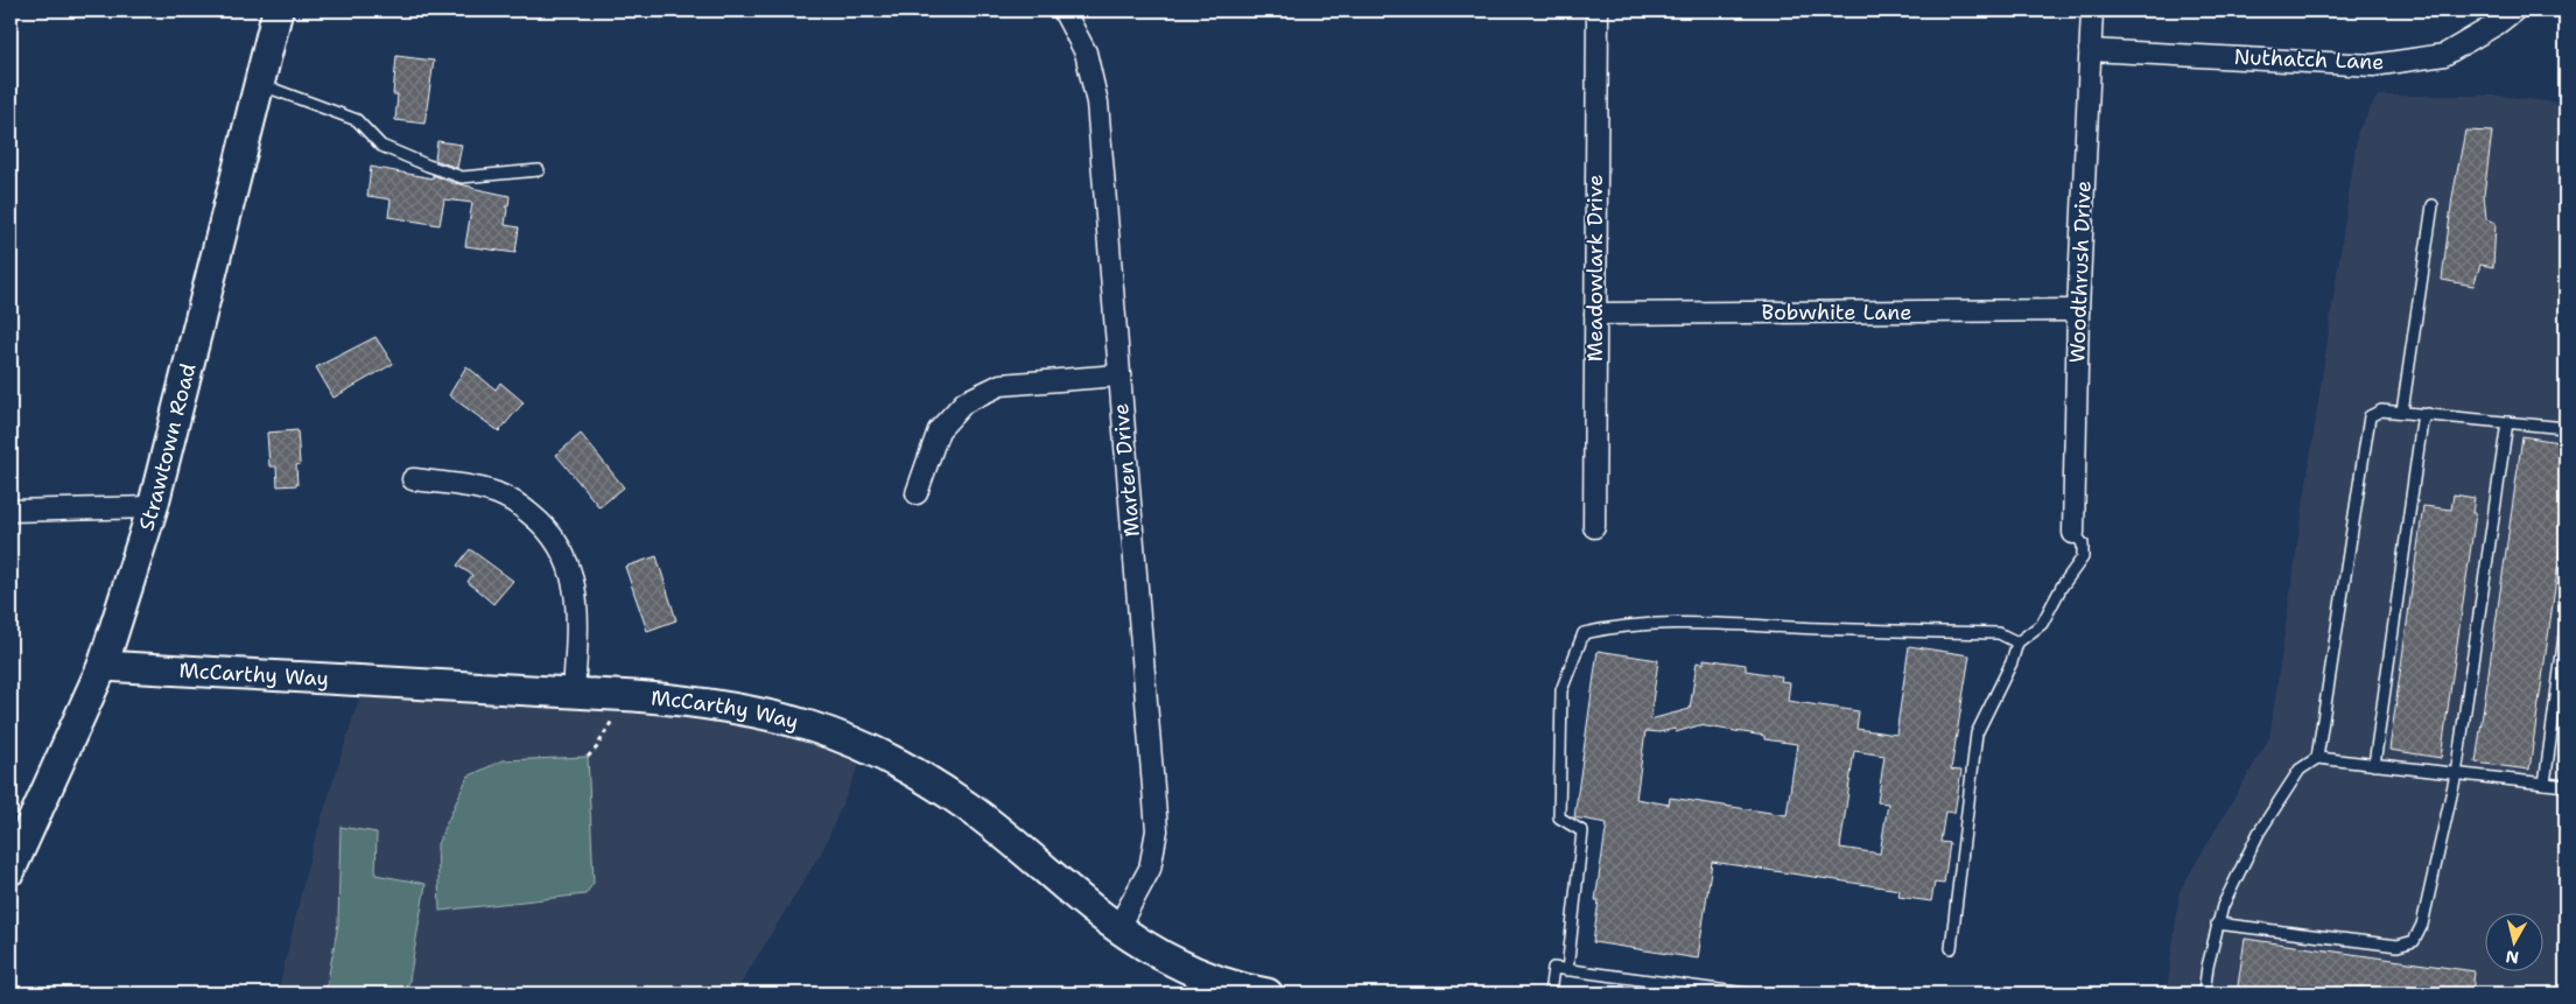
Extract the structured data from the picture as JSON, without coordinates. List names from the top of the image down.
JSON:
{
  "streets": {
    "street": [
      "Nuthatch Lane",
      "Meadowlark Drive",
      "Woodthrush Drive",
      "Bobwhite Lane",
      "Strawtown Road",
      "Marten Drive",
      "McCarthy Way"
    ]
  },
  "crossings": [
    ["Nuthatch Lane", "Woodthrush Drive"],
    ["Meadowlark Drive", "Bobwhite Lane"],
    ["Woodthrush Drive", "Bobwhite Lane"],
    ["Strawtown Road", "McCarthy Way"],
    ["Marten Drive", "McCarthy Way"]
  ],
  "north": "bottom"
}
